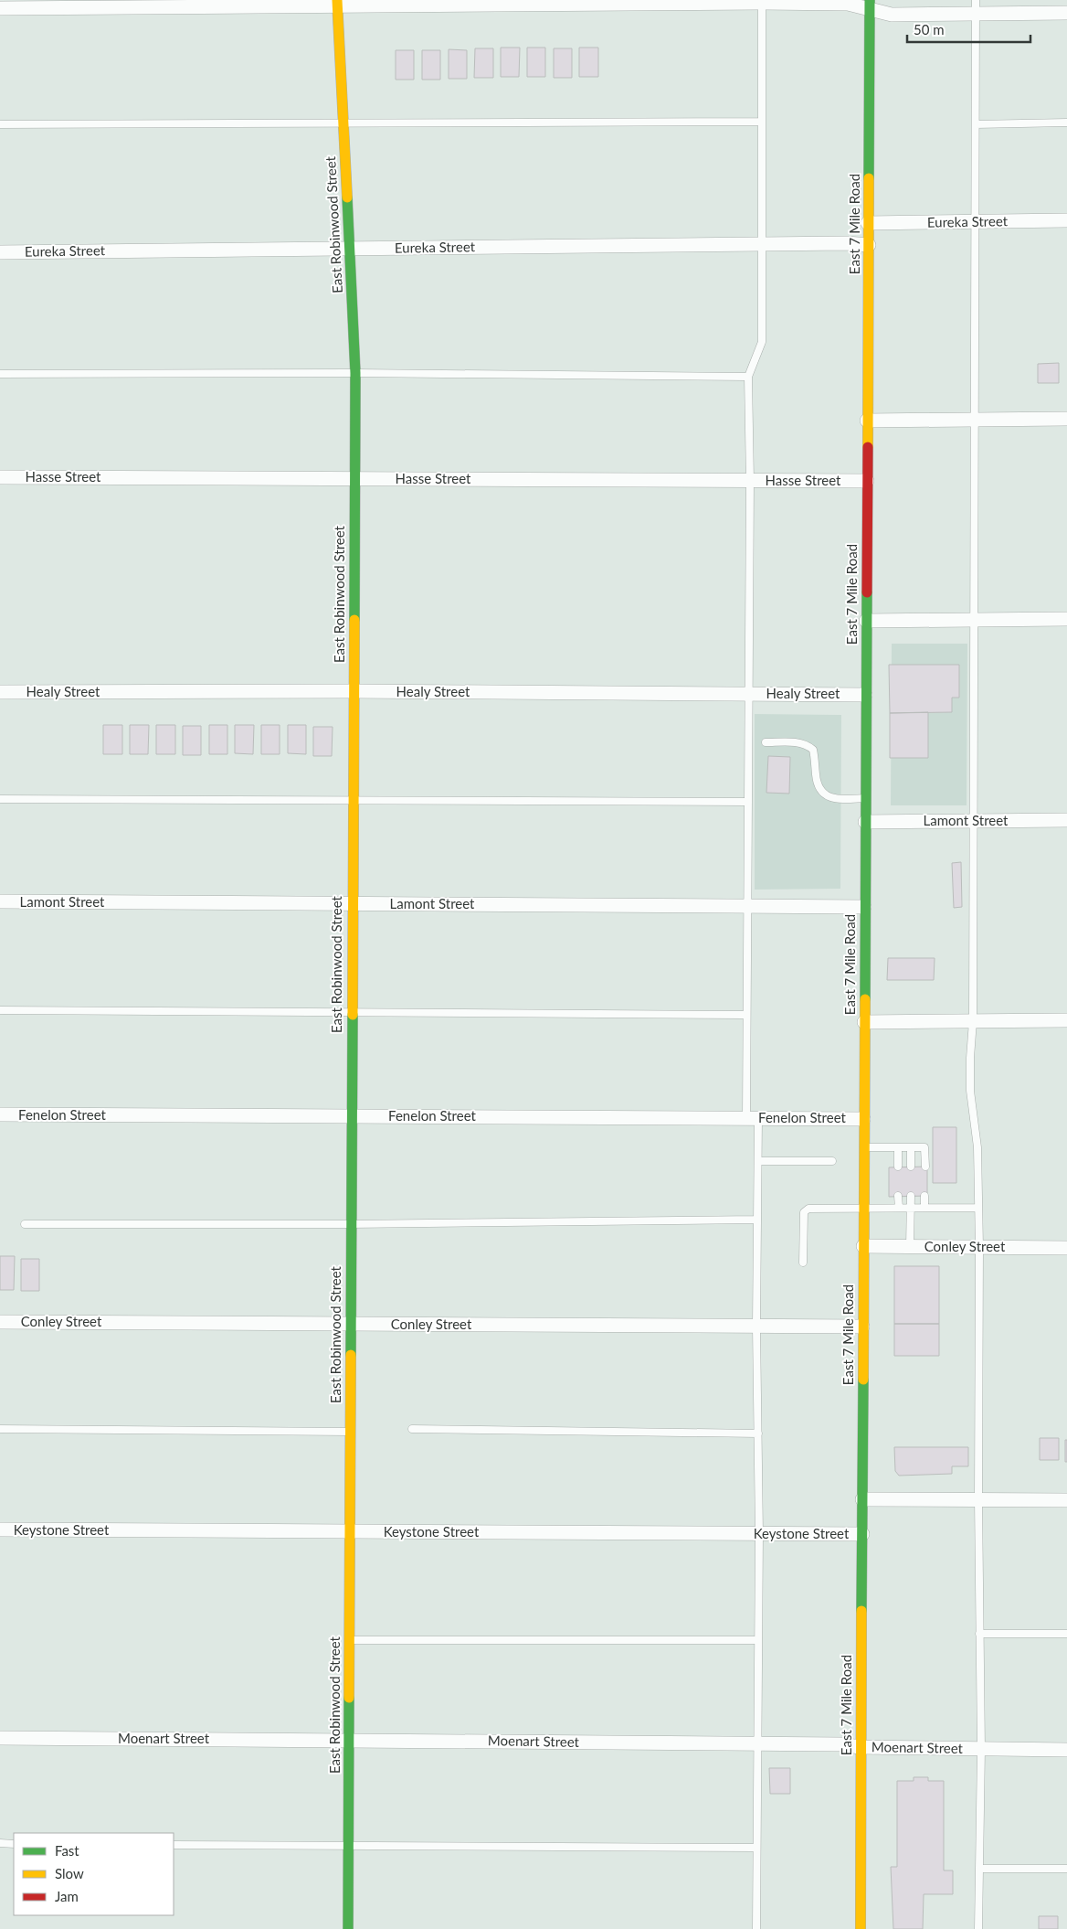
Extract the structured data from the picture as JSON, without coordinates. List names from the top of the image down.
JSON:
{
  "streets": {
    "street": [
      "Eureka Street",
      "East 7 Mile Road",
      "East Robinwood Street",
      "Hasse Street",
      "Healy Street",
      "Lamont Street",
      "Fenelon Street",
      "Conley Street",
      "Keystone Street",
      "Moenart Street"
    ]
  },
  "crossings": [
    ["Eureka Street", "East 7 Mile Road"],
    ["Eureka Street", "East Robinwood Street"],
    ["East 7 Mile Road", "Hasse Street"],
    ["East 7 Mile Road", "Healy Street"],
    ["East 7 Mile Road", "Lamont Street"],
    ["East 7 Mile Road", "Fenelon Street"],
    ["East 7 Mile Road", "Conley Street"],
    ["East 7 Mile Road", "Keystone Street"],
    ["East 7 Mile Road", "Moenart Street"],
    ["East Robinwood Street", "Hasse Street"],
    ["East Robinwood Street", "Healy Street"],
    ["East Robinwood Street", "Lamont Street"],
    ["East Robinwood Street", "Fenelon Street"],
    ["East Robinwood Street", "Conley Street"],
    ["East Robinwood Street", "Keystone Street"],
    ["East Robinwood Street", "Moenart Street"]
  ],
  "legend": ["Fast", "Slow", "Jam"],
  "scale_bar": "50 m"
}
